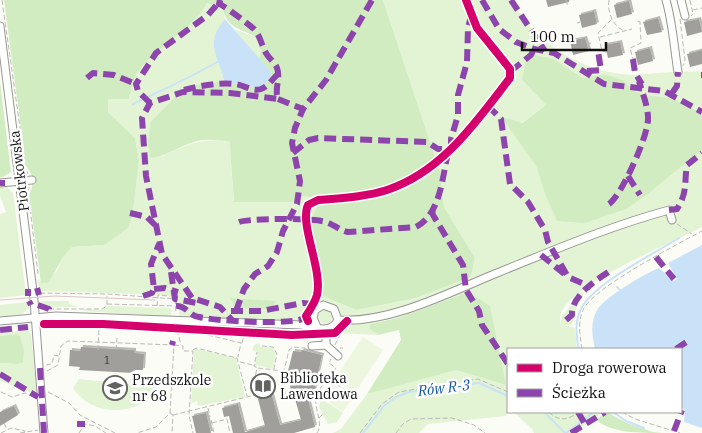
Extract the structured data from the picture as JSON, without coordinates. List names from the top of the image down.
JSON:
{
  "streets": {
    "street": ["Piotrkowska"]
  },
  "water": ["Rów R-3"],
  "places": {
    "library": ["Biblioteka Lawendowa"],
    "school or university": ["Przedszkole nr 68"]
  },
  "house_numbers": ["1"],
  "legend": ["Droga rowerowa", "Ścieżka"],
  "scale_bar": "100 m"
}
